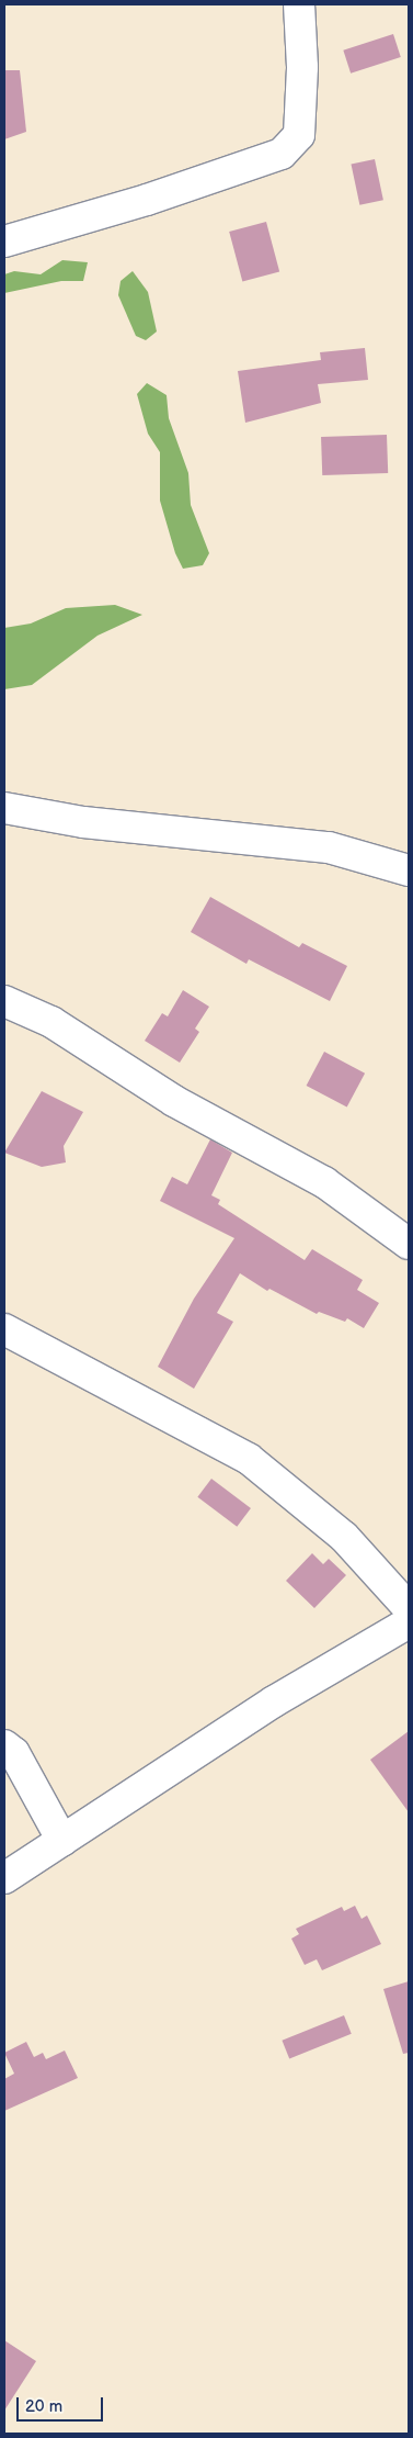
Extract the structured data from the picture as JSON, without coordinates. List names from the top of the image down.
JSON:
{
  "scale_bar": "20 m"
}
